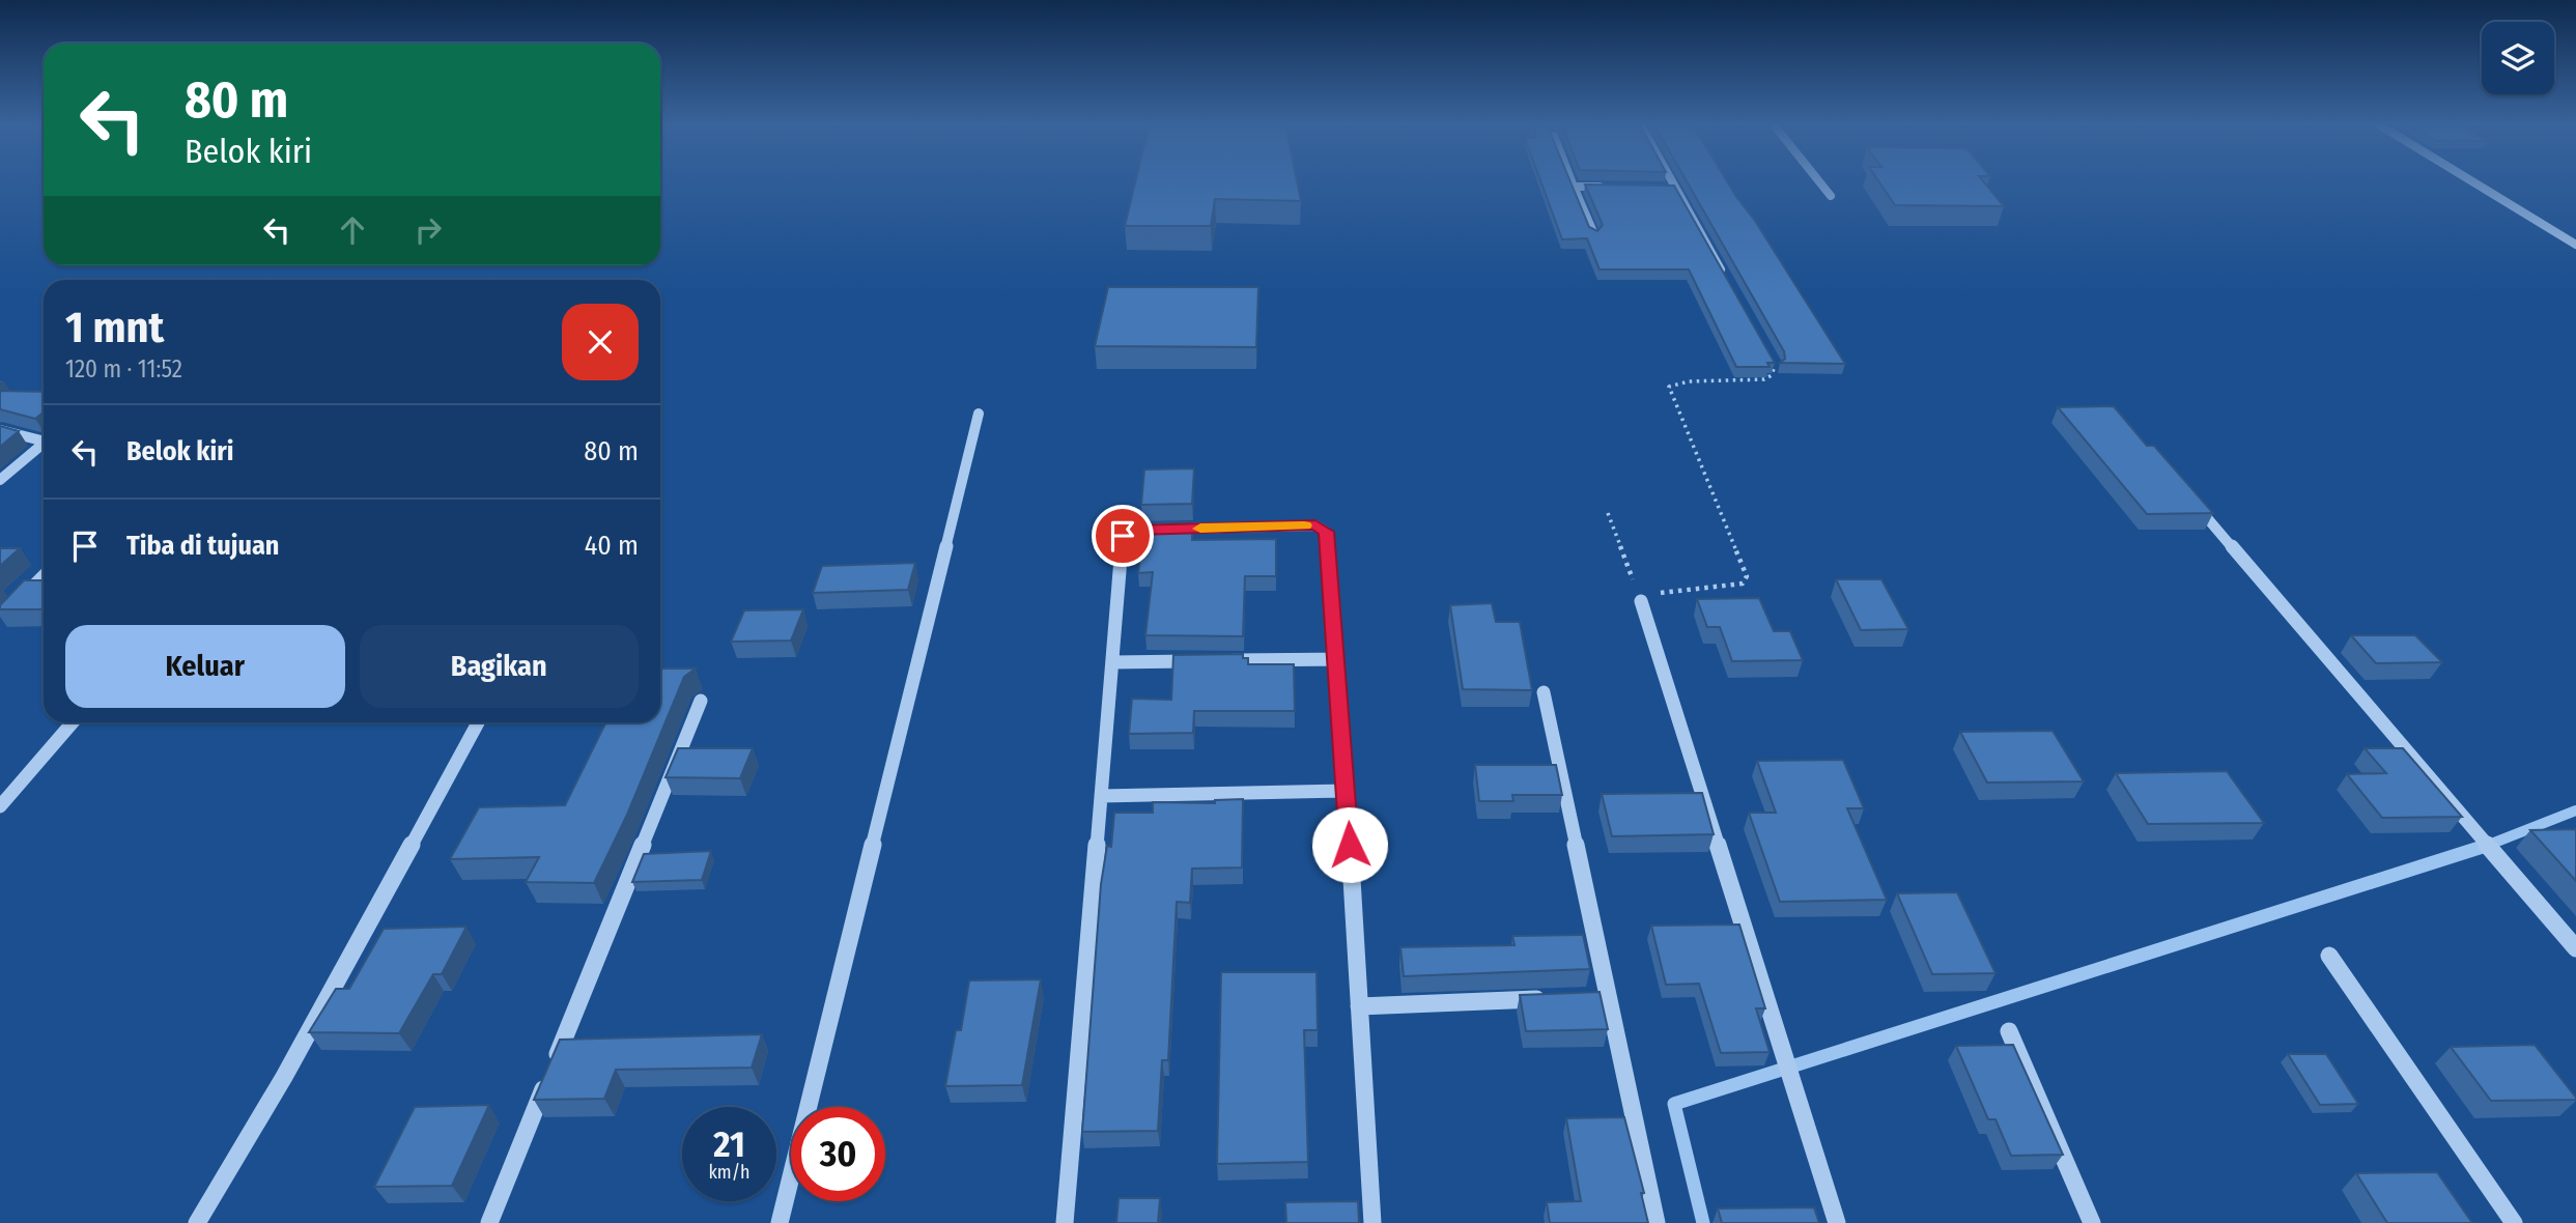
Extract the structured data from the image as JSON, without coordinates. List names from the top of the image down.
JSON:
{
  "page": {
    "turn": ["80 m", "Belok kiri"],
    "heading": ["1 mnt", "120 m · 11:52"],
    "list": [
      {
        "name": "Belok kiri",
        "value": "80 m"
      },
      {
        "name": "Tiba di tujuan",
        "value": "40 m"
      }
    ],
    "buttons": ["Keluar", "Bagikan"],
    "speed": "21 km/h",
    "limit": "30"
  }
}
